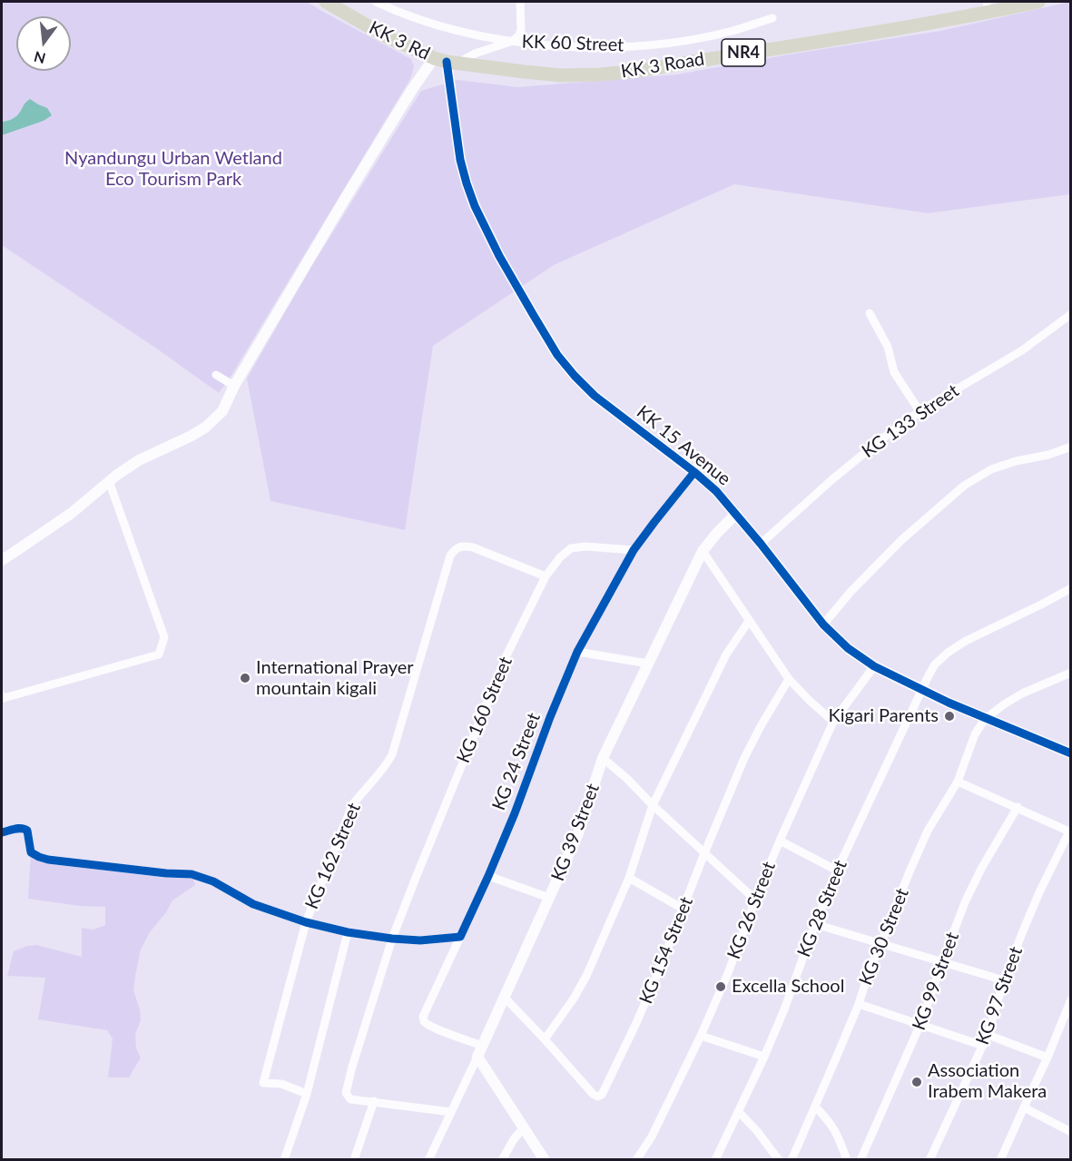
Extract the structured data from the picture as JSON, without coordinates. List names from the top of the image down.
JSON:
{
  "streets": {
    "highway": ["KK 3 Rd", "NR4", "KK 3 Road"],
    "street": [
      "KK 60 Street",
      "KG 133 Street",
      "KK 15 Avenue",
      "KG 160 Street",
      "KG 24 Street",
      "KG 39 Street",
      "KG 162 Street",
      "KG 28 Street",
      "KG 26 Street",
      "KG 30 Street",
      "KG 154 Street",
      "KG 99 Street",
      "KG 97 Street"
    ]
  },
  "crossings": [
    ["KK 3 Rd", "KK 3 Road"],
    ["KK 3 Rd", "KK 15 Avenue"],
    ["KK 3 Road", "KK 15 Avenue"],
    ["KG 133 Street", "KK 15 Avenue"],
    ["KK 15 Avenue", "KG 24 Street"],
    ["KK 15 Avenue", "KG 39 Street"],
    ["KK 15 Avenue", "KG 28 Street"],
    ["KK 15 Avenue", "KG 26 Street"],
    ["KK 15 Avenue", "KG 30 Street"],
    ["KG 160 Street", "KG 24 Street"],
    ["KG 160 Street", "KG 162 Street"],
    ["KG 24 Street", "KG 39 Street"],
    ["KG 39 Street", "KG 154 Street"]
  ],
  "parks": ["Nyandungu Urban Wetland Eco Tourism Park"],
  "places": [
    "International Prayer mountain kigali",
    "Kigari Parents",
    "Excella School",
    "Association Irabem Makera"
  ],
  "north": "bottom"
}
